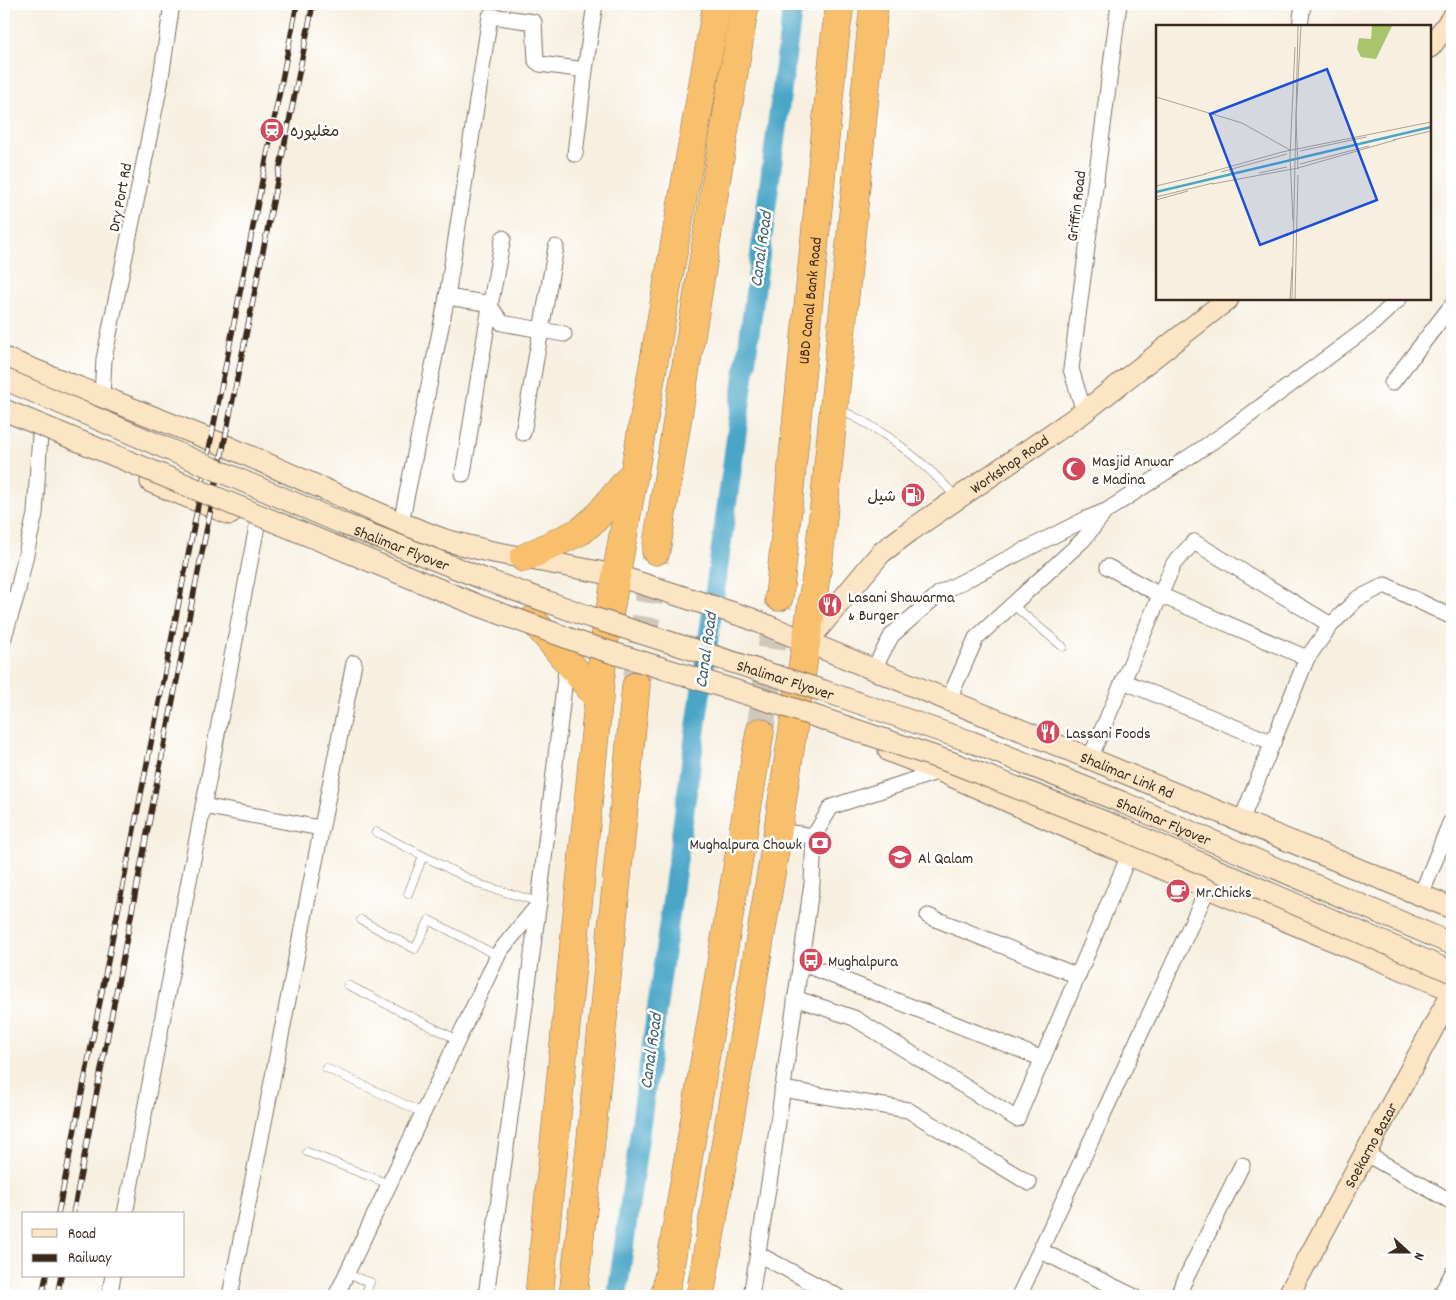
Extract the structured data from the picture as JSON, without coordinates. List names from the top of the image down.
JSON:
{
  "streets": {
    "highway": ["UBD Canal Bank Road"],
    "main road": [
      "Workshop Road",
      "Shalimar Flyover",
      "Shalimar Link Rd",
      "Soekarno Bazar"
    ],
    "street": ["Dry Port Rd", "Griffin Road"]
  },
  "crossings": [
    ["Dry Port Rd", "Shalimar Link Rd"],
    ["Griffin Road", "Workshop Road"],
    ["Workshop Road", "Shalimar Link Rd"]
  ],
  "water": ["Canal Road"],
  "places": {
    "station": ["مغلپورہ"],
    "mosque": ["Masjid Anwar e Madina"],
    "fuel station": ["شیل"],
    "restaurant": ["Lasani Shawarma & Burger", "Lassani Foods"],
    "bank": ["Mughalpura Chowk"],
    "school or university": ["Al Qalam"],
    "cafe": ["Mr.Chicks"],
    "bus stop": ["Mughalpura"]
  },
  "legend": ["Road", "Railway"],
  "north": "right"
}
